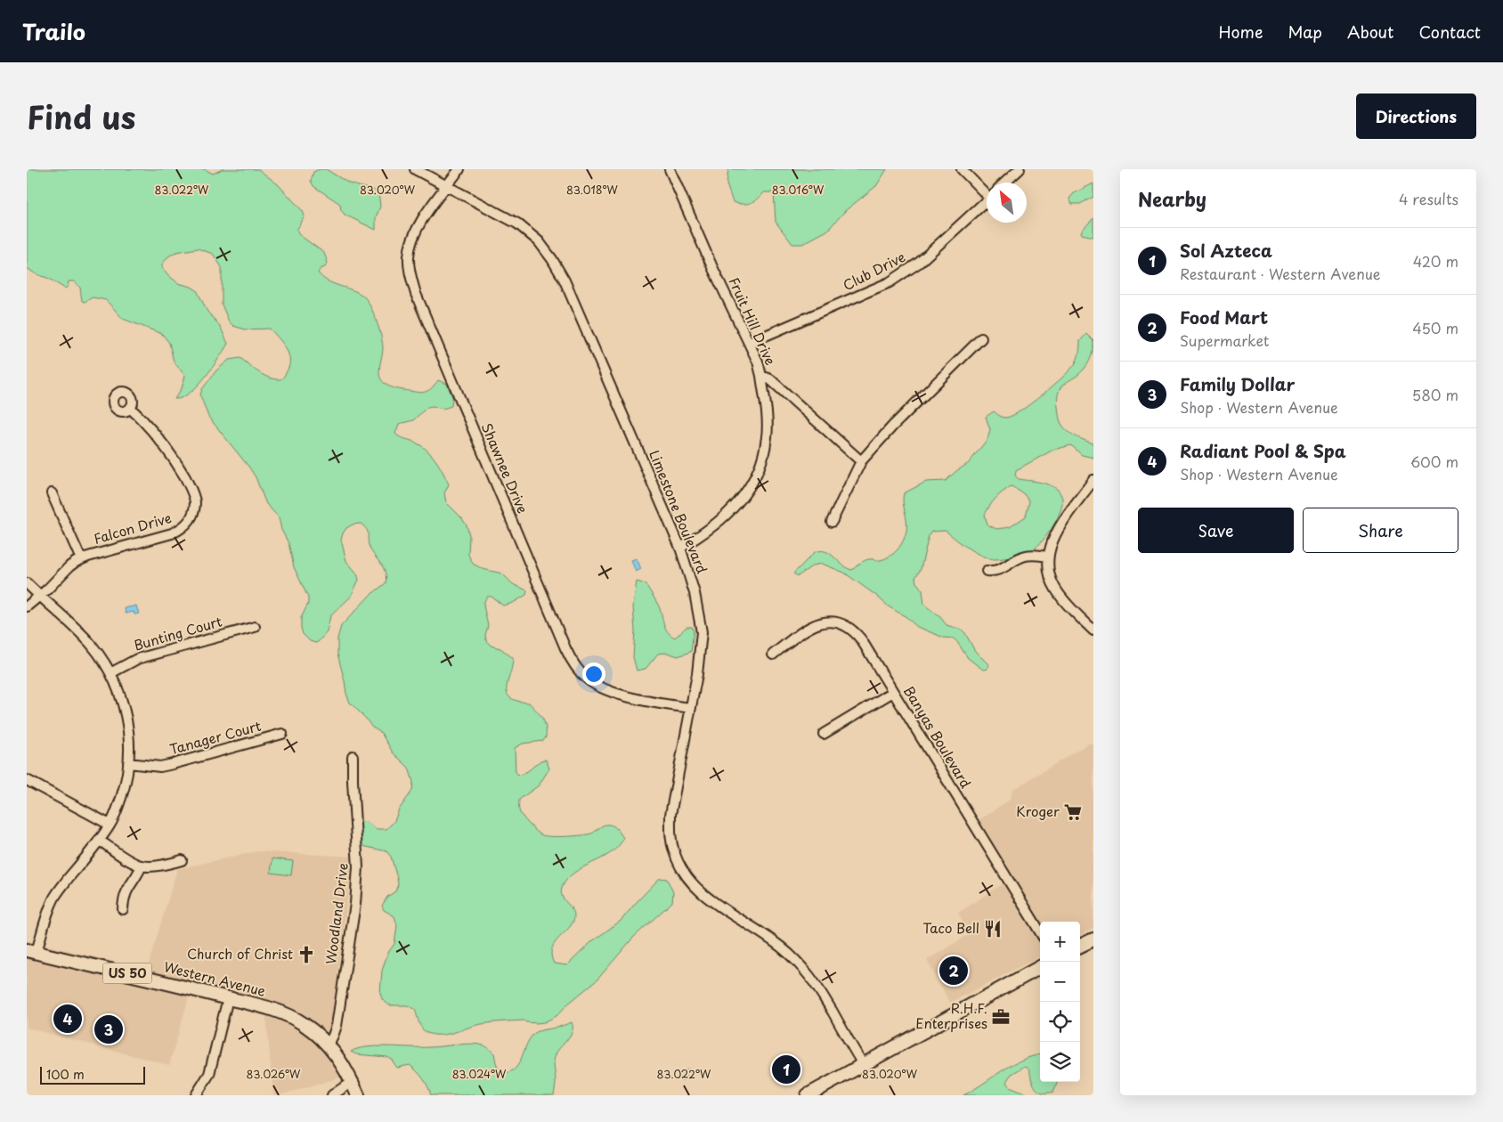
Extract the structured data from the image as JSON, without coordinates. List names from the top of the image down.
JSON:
{
  "streets": {
    "main road": ["US 50", "Western Avenue"],
    "street": [
      "Club Drive",
      "Fruit Hill Drive",
      "Shawnee Drive",
      "Limestone Boulevard",
      "Falcon Drive",
      "Bunting Court",
      "Banyas Boulevard",
      "Tanager Court",
      "Woodland Drive"
    ]
  },
  "crossings": [
    ["Club Drive", "Fruit Hill Drive"],
    ["Shawnee Drive", "Limestone Boulevard"],
    ["Woodland Drive", "Western Avenue"]
  ],
  "places": {
    "supermarket": ["Kroger"],
    "restaurant": ["Taco Bell"],
    "church": ["Church of Christ"],
    "office": ["R.H.F. Enterprises"]
  },
  "scale_bar": "100 m",
  "north": "top left",
  "page": {
    "header": "Trailo",
    "nav": [
      "Home",
      "Map",
      "About",
      "Contact"
    ],
    "title": "Find us",
    "buttons": [
      "Directions",
      ["Save", "Share"]
    ],
    "heading": ["Nearby", "4 results"],
    "list": [
      {
        "mark": "1",
        "name": "Sol Azteca",
        "note": "Restaurant · Western Avenue",
        "value": "420 m"
      },
      {
        "mark": "2",
        "name": "Food Mart",
        "note": "Supermarket",
        "value": "450 m"
      },
      {
        "mark": "3",
        "name": "Family Dollar",
        "note": "Shop · Western Avenue",
        "value": "580 m"
      },
      {
        "mark": "4",
        "name": "Radiant Pool & Spa",
        "note": "Shop · Western Avenue",
        "value": "600 m"
      }
    ],
    "map_buttons": ["+", "−"],
    "pins": [
      "2",
      "4",
      "3",
      "1"
    ],
    "scale": "100 m"
  },
  "coordinates": [
    "83.022°W",
    "83.020°W",
    "83.018°W",
    "83.016°W",
    "83.026°W",
    "83.024°W"
  ]
}
